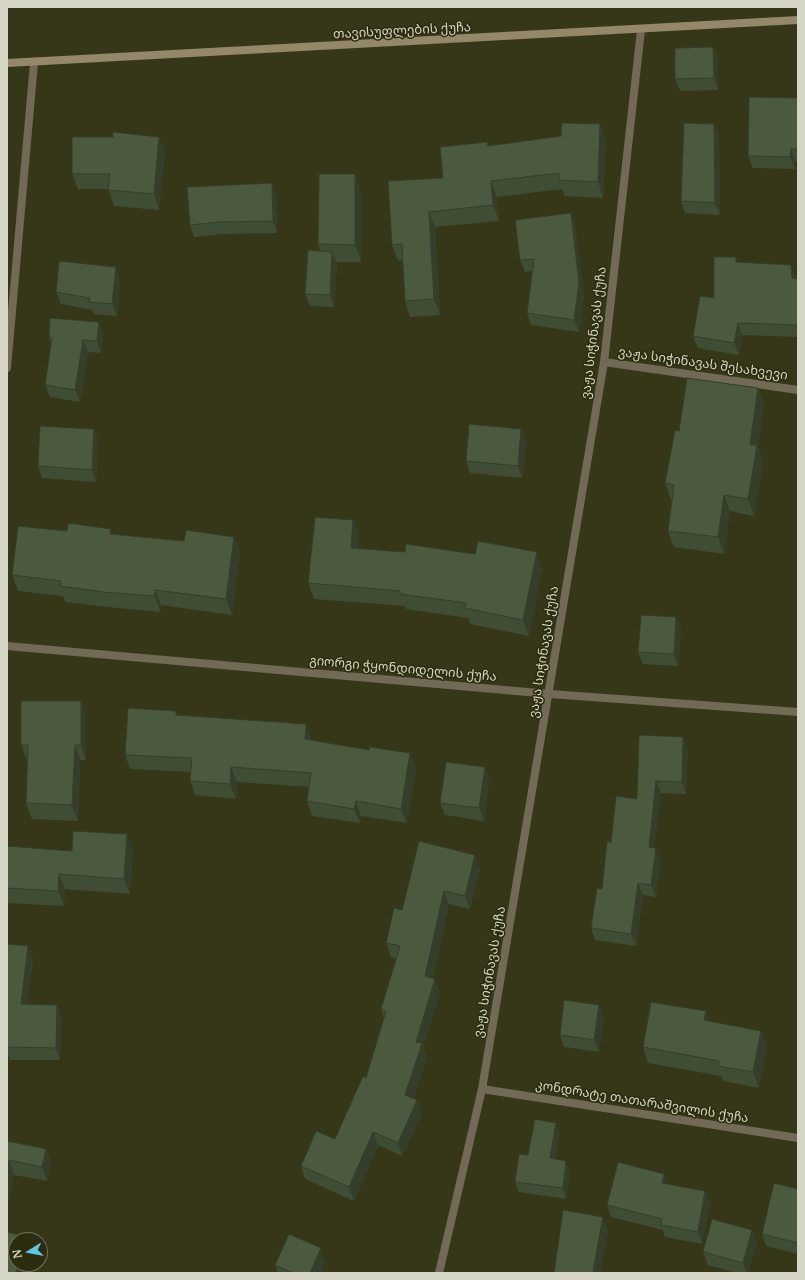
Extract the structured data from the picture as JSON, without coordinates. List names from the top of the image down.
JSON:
{
  "streets": {
    "main road": ["თავისუფლების ქუჩა"],
    "street": [
      "ვაჟა სიჭინავას ქუჩა",
      "ვაჟა სიჭინავას შესახვევი",
      "გიორგი ჭყონდიდელის ქუჩა",
      "კონდრატე თათარაშვილის ქუჩა"
    ]
  },
  "crossings": [
    ["თავისუფლების ქუჩა", "ვაჟა სიჭინავას ქუჩა"],
    ["ვაჟა სიჭინავას ქუჩა", "ვაჟა სიჭინავას შესახვევი"],
    ["ვაჟა სიჭინავას ქუჩა", "გიორგი ჭყონდიდელის ქუჩა"],
    ["ვაჟა სიჭინავას ქუჩა", "კონდრატე თათარაშვილის ქუჩა"]
  ],
  "north": "left"
}
